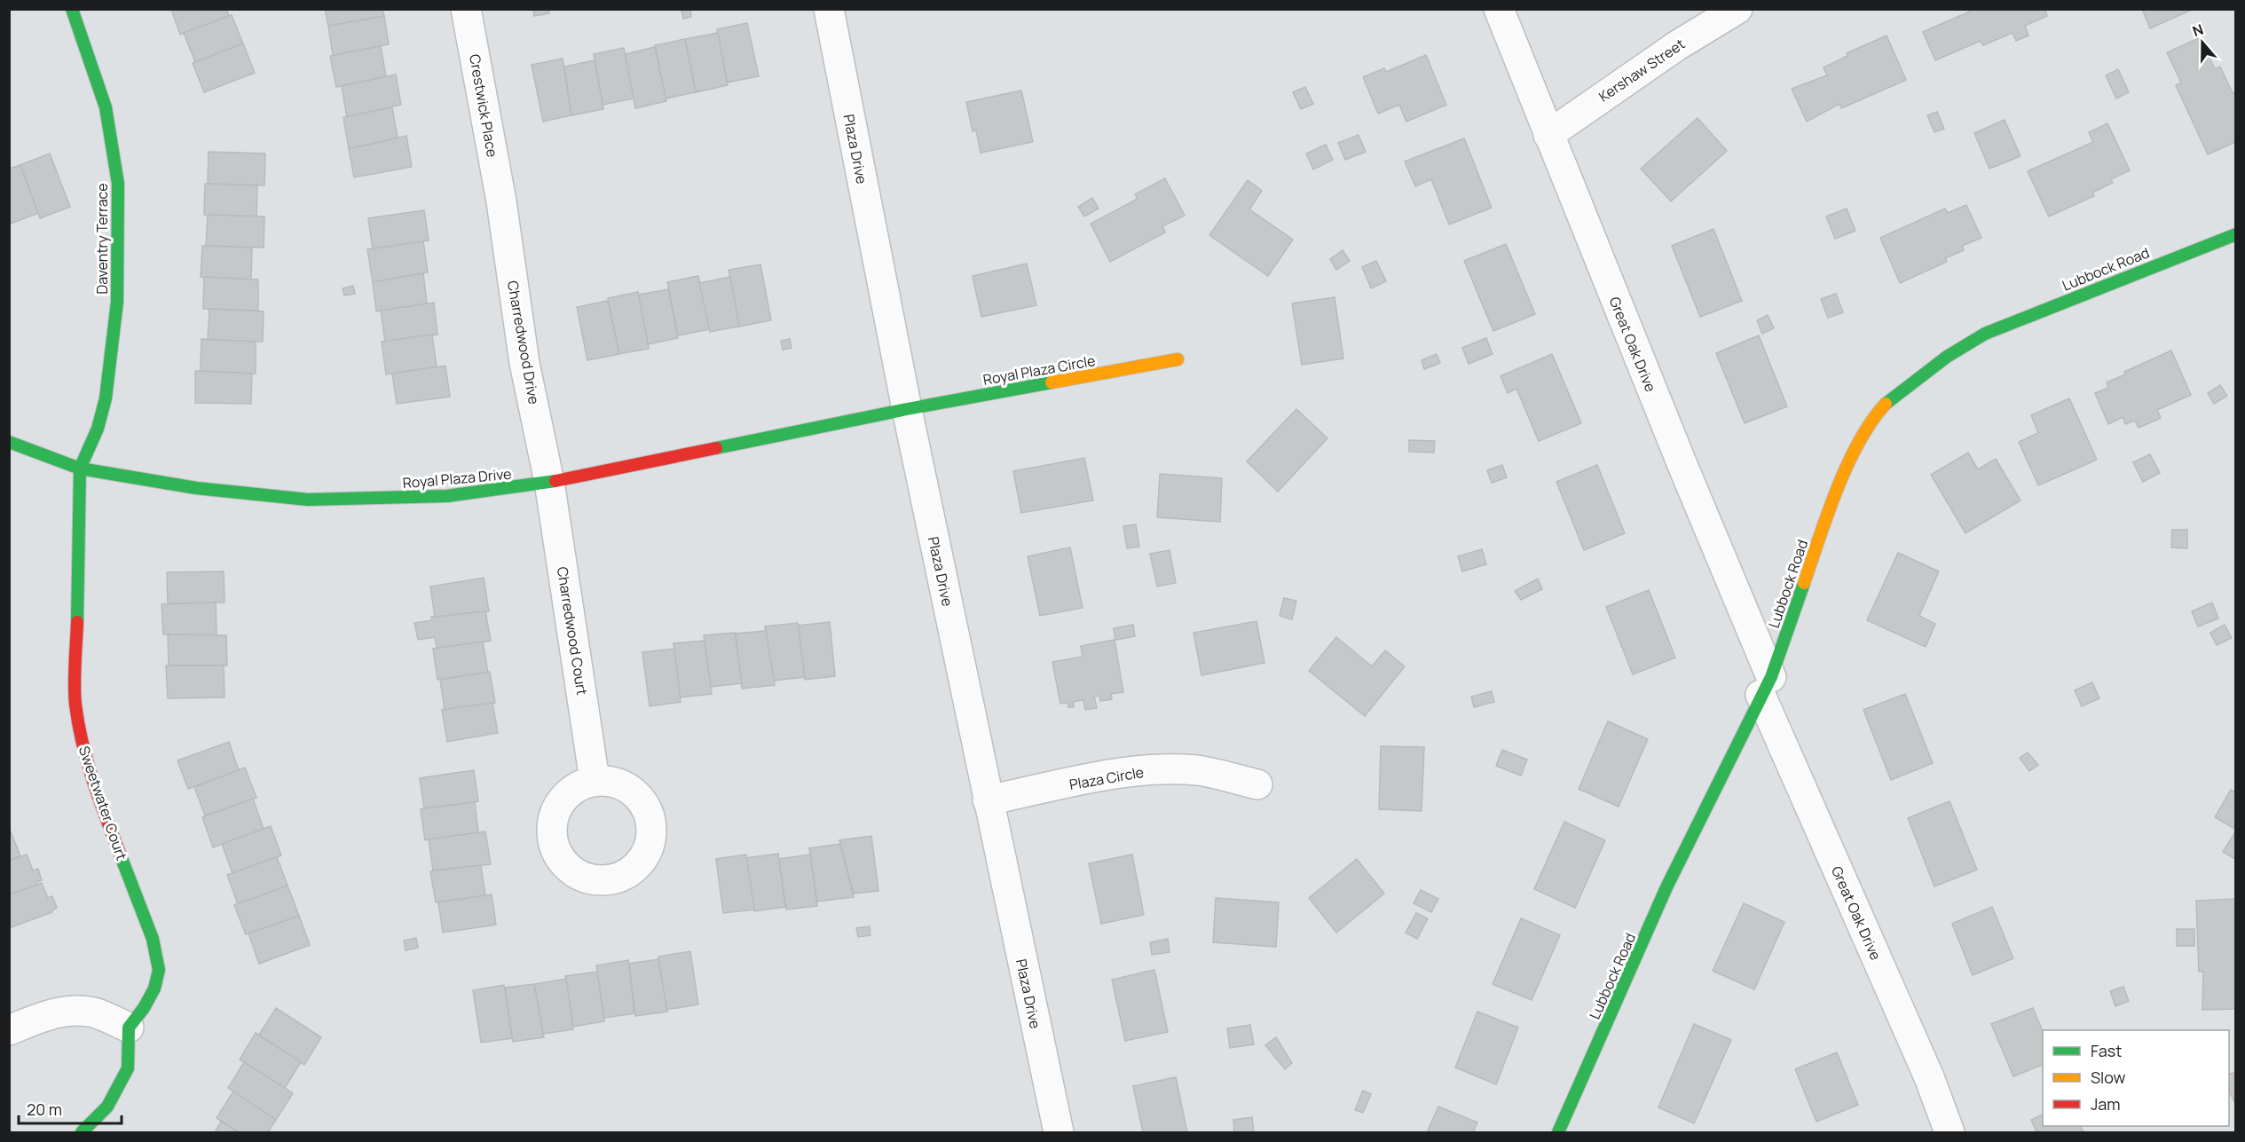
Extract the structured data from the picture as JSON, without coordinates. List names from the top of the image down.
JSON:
{
  "streets": {
    "street": [
      "Kershaw Street",
      "Crestwick Place",
      "Plaza Drive",
      "Daventry Terrace",
      "Lubbock Road",
      "Charredwood Drive",
      "Great Oak Drive",
      "Royal Plaza Circle",
      "Royal Plaza Drive",
      "Charredwood Court",
      "Plaza Circle",
      "Sweetwater Court"
    ]
  },
  "crossings": [
    ["Kershaw Street", "Great Oak Drive"],
    ["Crestwick Place", "Charredwood Drive"],
    ["Plaza Drive", "Royal Plaza Circle"],
    ["Plaza Drive", "Royal Plaza Drive"],
    ["Plaza Drive", "Plaza Circle"],
    ["Daventry Terrace", "Royal Plaza Drive"],
    ["Daventry Terrace", "Sweetwater Court"],
    ["Lubbock Road", "Great Oak Drive"],
    ["Charredwood Drive", "Royal Plaza Drive"],
    ["Charredwood Drive", "Charredwood Court"],
    ["Royal Plaza Circle", "Royal Plaza Drive"],
    ["Royal Plaza Drive", "Charredwood Court"],
    ["Royal Plaza Drive", "Sweetwater Court"]
  ],
  "legend": ["Fast", "Slow", "Jam"],
  "scale_bar": "20 m",
  "north": "top"
}
